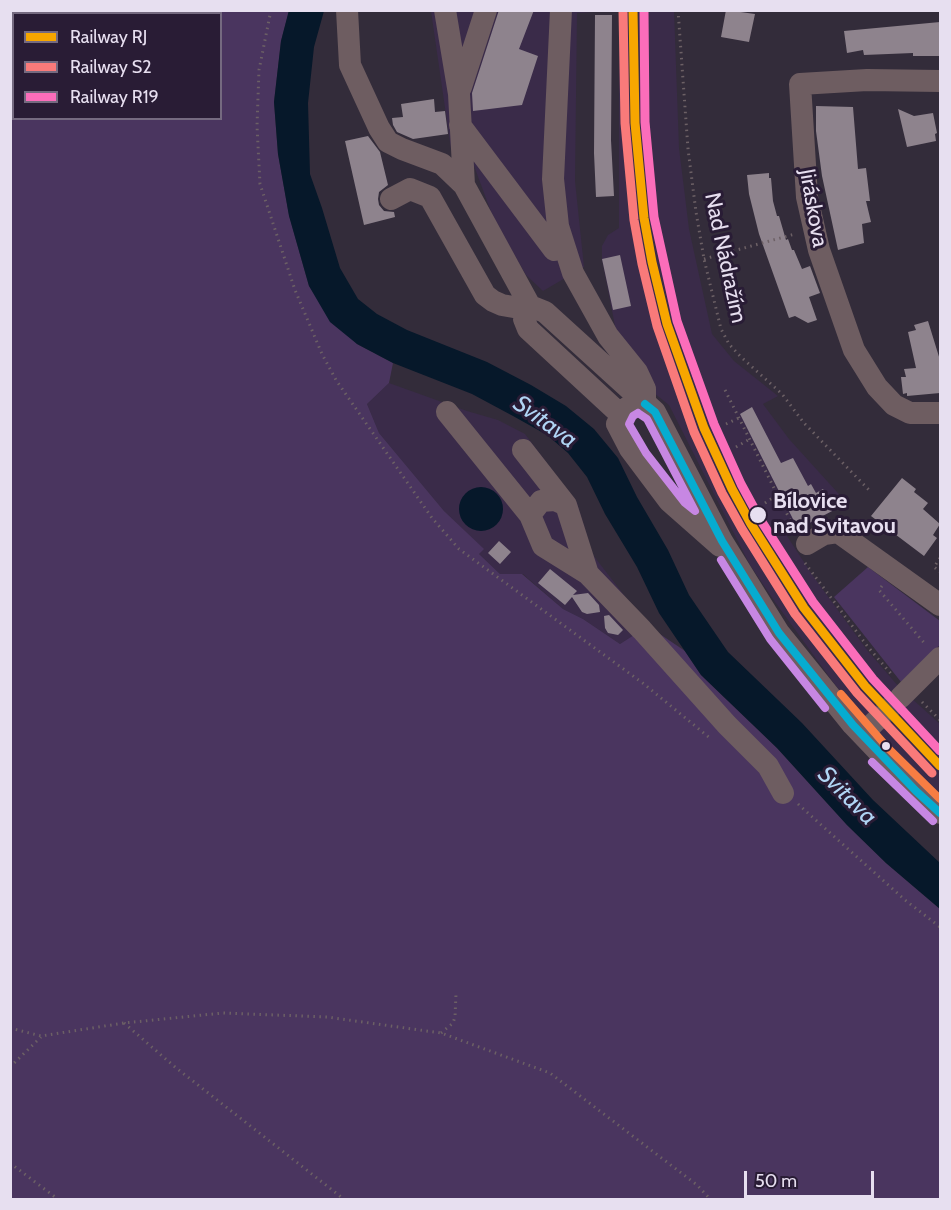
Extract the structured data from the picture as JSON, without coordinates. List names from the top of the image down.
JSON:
{
  "streets": {
    "street": ["Jiráskova"],
    "path": ["Nad Nádražím"]
  },
  "water": ["Svitava"],
  "places": ["Bílovice nad Svitavou"],
  "lines": ["rail line RJ", "rail line S2", "rail line R19"],
  "legend": ["Railway RJ", "Railway S2", "Railway R19"],
  "scale_bar": "50 m"
}
